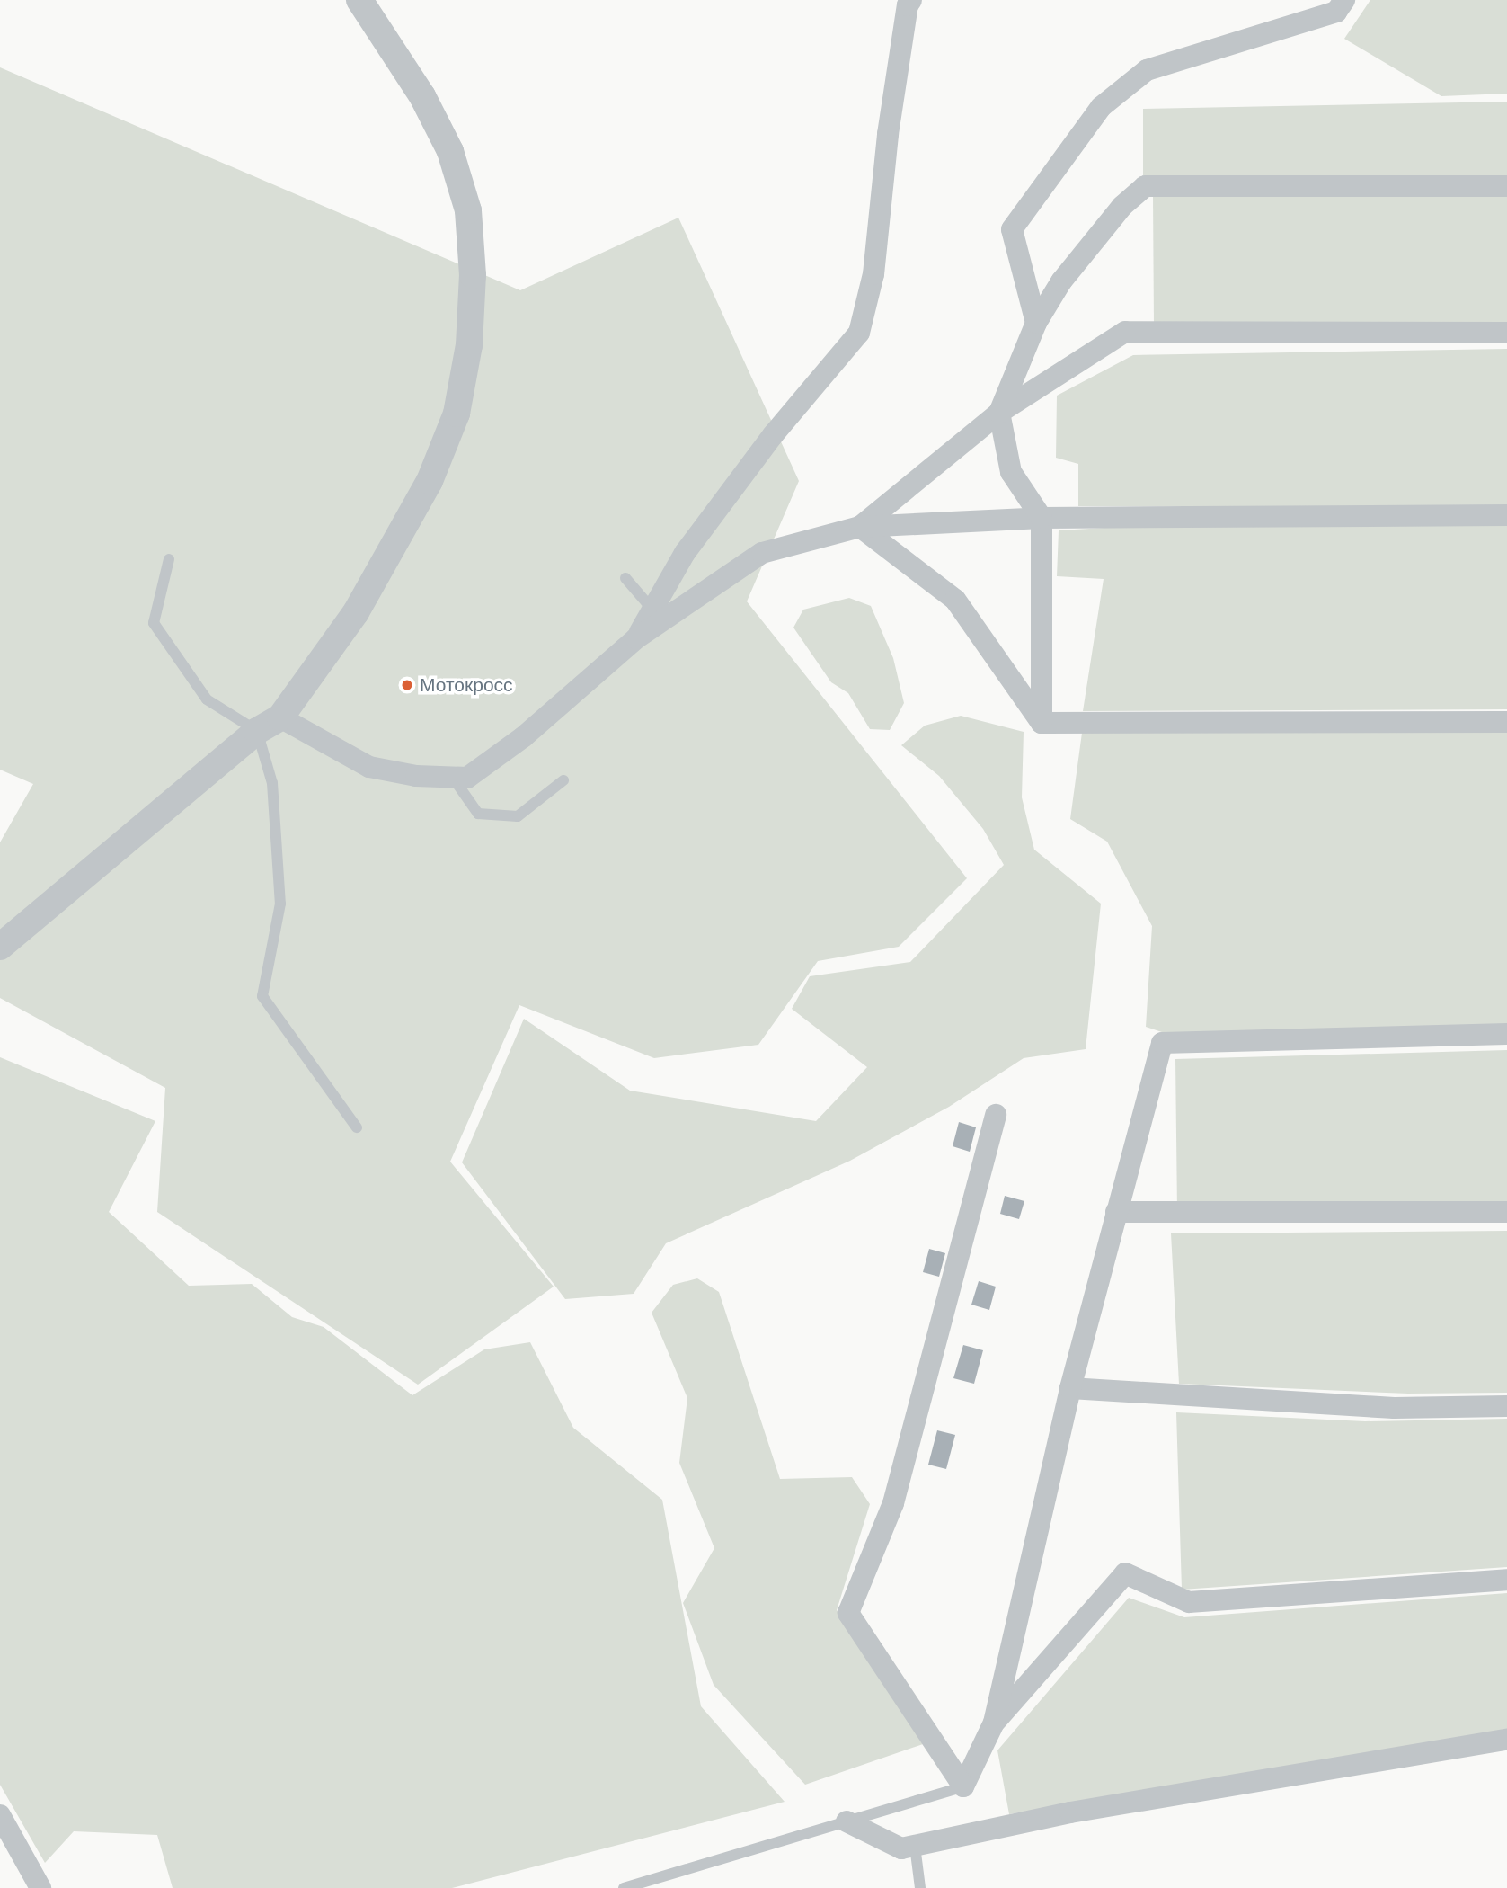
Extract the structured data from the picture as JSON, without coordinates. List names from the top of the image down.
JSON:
{
  "places": ["Мотокросс"]
}
